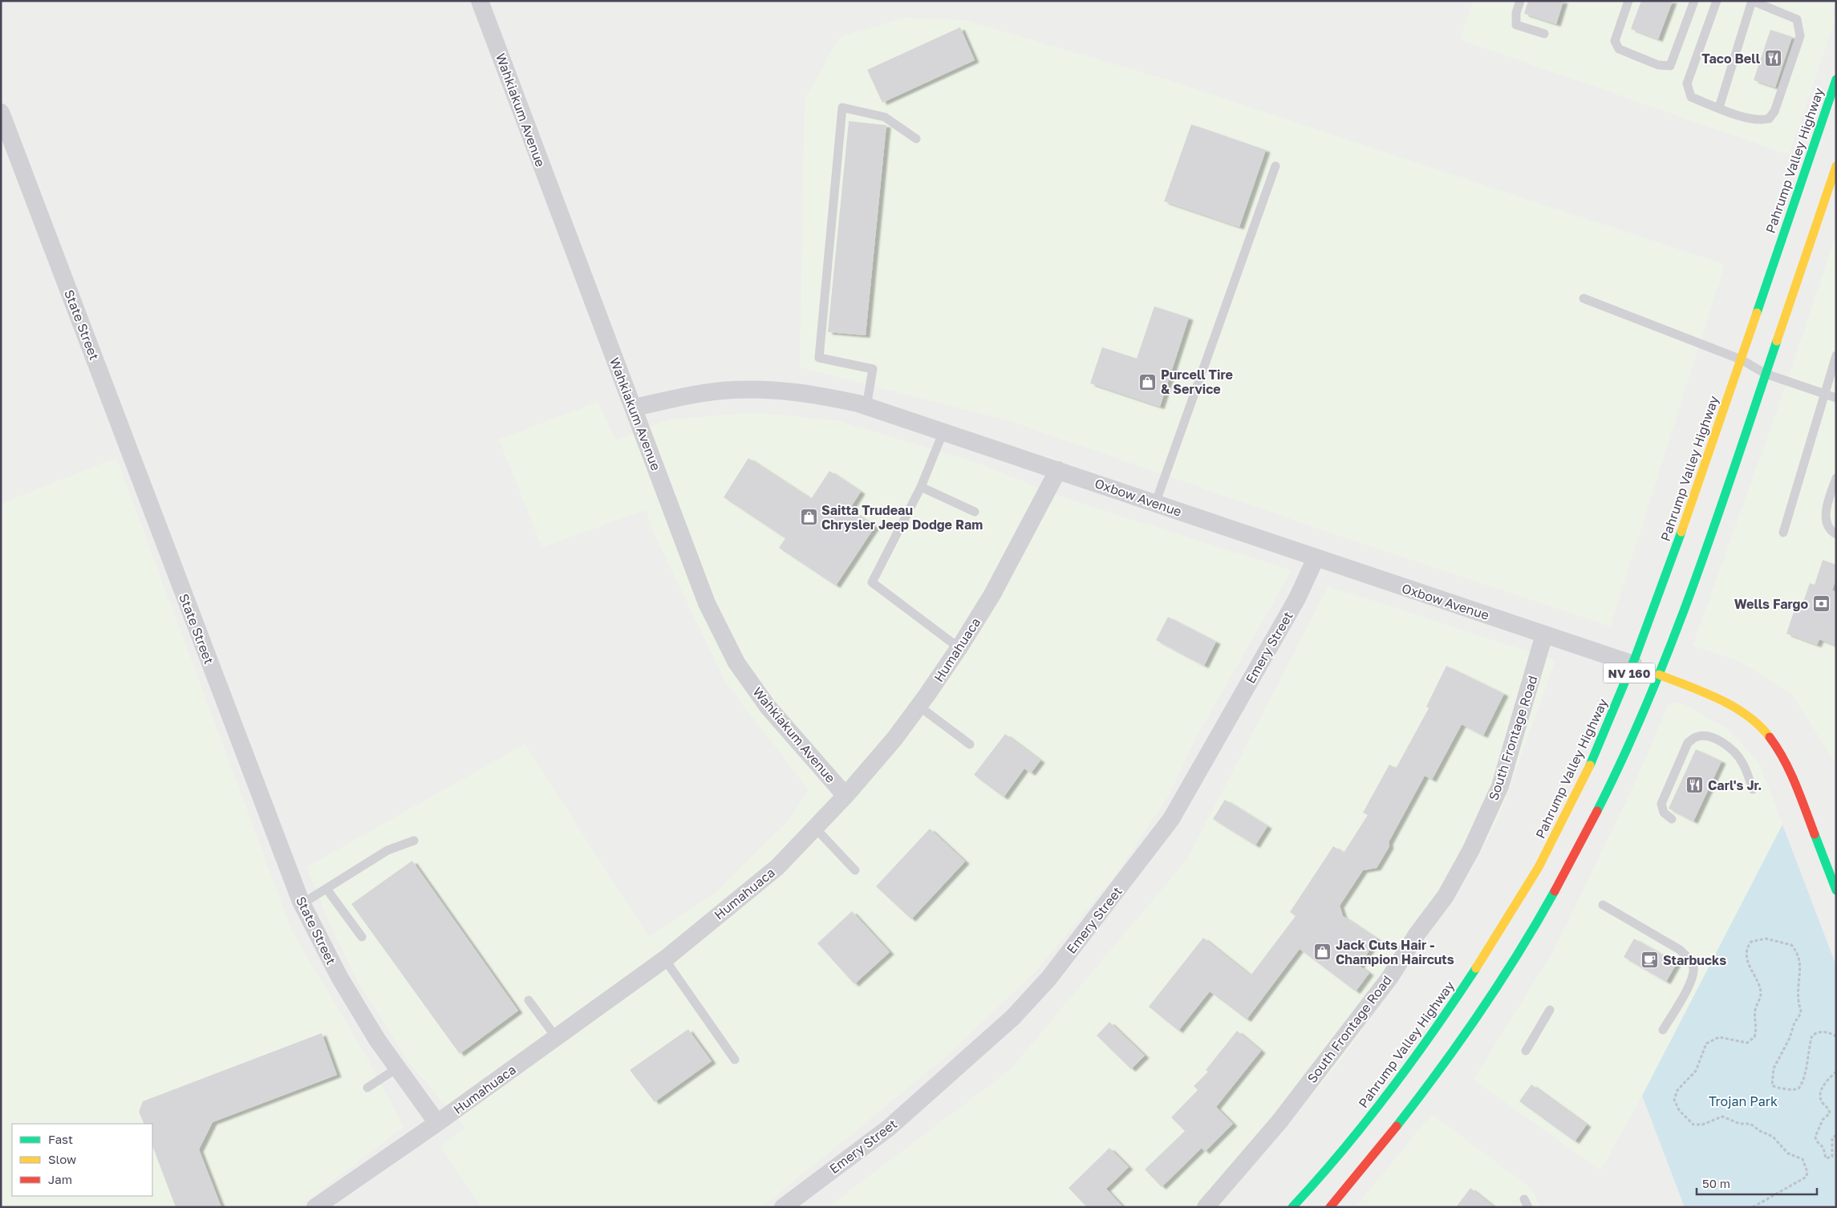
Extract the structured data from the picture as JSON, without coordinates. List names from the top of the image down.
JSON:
{
  "streets": {
    "main road": ["Pahrump Valley Highway", "NV 160"],
    "street": [
      "Wahkiakum Avenue",
      "State Street",
      "Oxbow Avenue",
      "Emery Street",
      "Humahuaca",
      "South Frontage Road"
    ]
  },
  "crossings": [
    ["Wahkiakum Avenue", "Oxbow Avenue"],
    ["Wahkiakum Avenue", "Humahuaca"],
    ["Pahrump Valley Highway", "Oxbow Avenue"],
    ["State Street", "Humahuaca"],
    ["Oxbow Avenue", "Emery Street"],
    ["Oxbow Avenue", "Humahuaca"],
    ["Oxbow Avenue", "South Frontage Road"]
  ],
  "parks": ["Trojan Park"],
  "places": {
    "restaurant": ["Taco Bell", "Carl's Jr."],
    "shop": ["Purcell Tire & Service", "Saitta Trudeau Chrysler Jeep Dodge Ram", "Jack Cuts Hair - Champion Haircuts"],
    "bank": ["Wells Fargo"],
    "cafe": ["Starbucks"]
  },
  "legend": ["Fast", "Slow", "Jam"],
  "scale_bar": "50 m"
}
